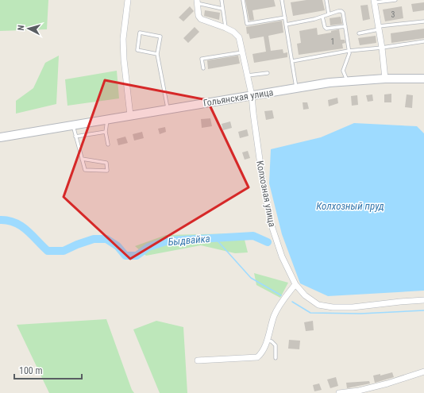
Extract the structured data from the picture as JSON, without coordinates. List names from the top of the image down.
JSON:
{
  "streets": {
    "main road": ["Гольянская улица"],
    "street": ["Колхозная улица"]
  },
  "crossings": [
    ["Гольянская улица", "Колхозная улица"]
  ],
  "water": ["Колхозный пруд", "Быдвайка"],
  "house_numbers": ["3", "1"],
  "scale_bar": "100 m",
  "north": "left"
}
